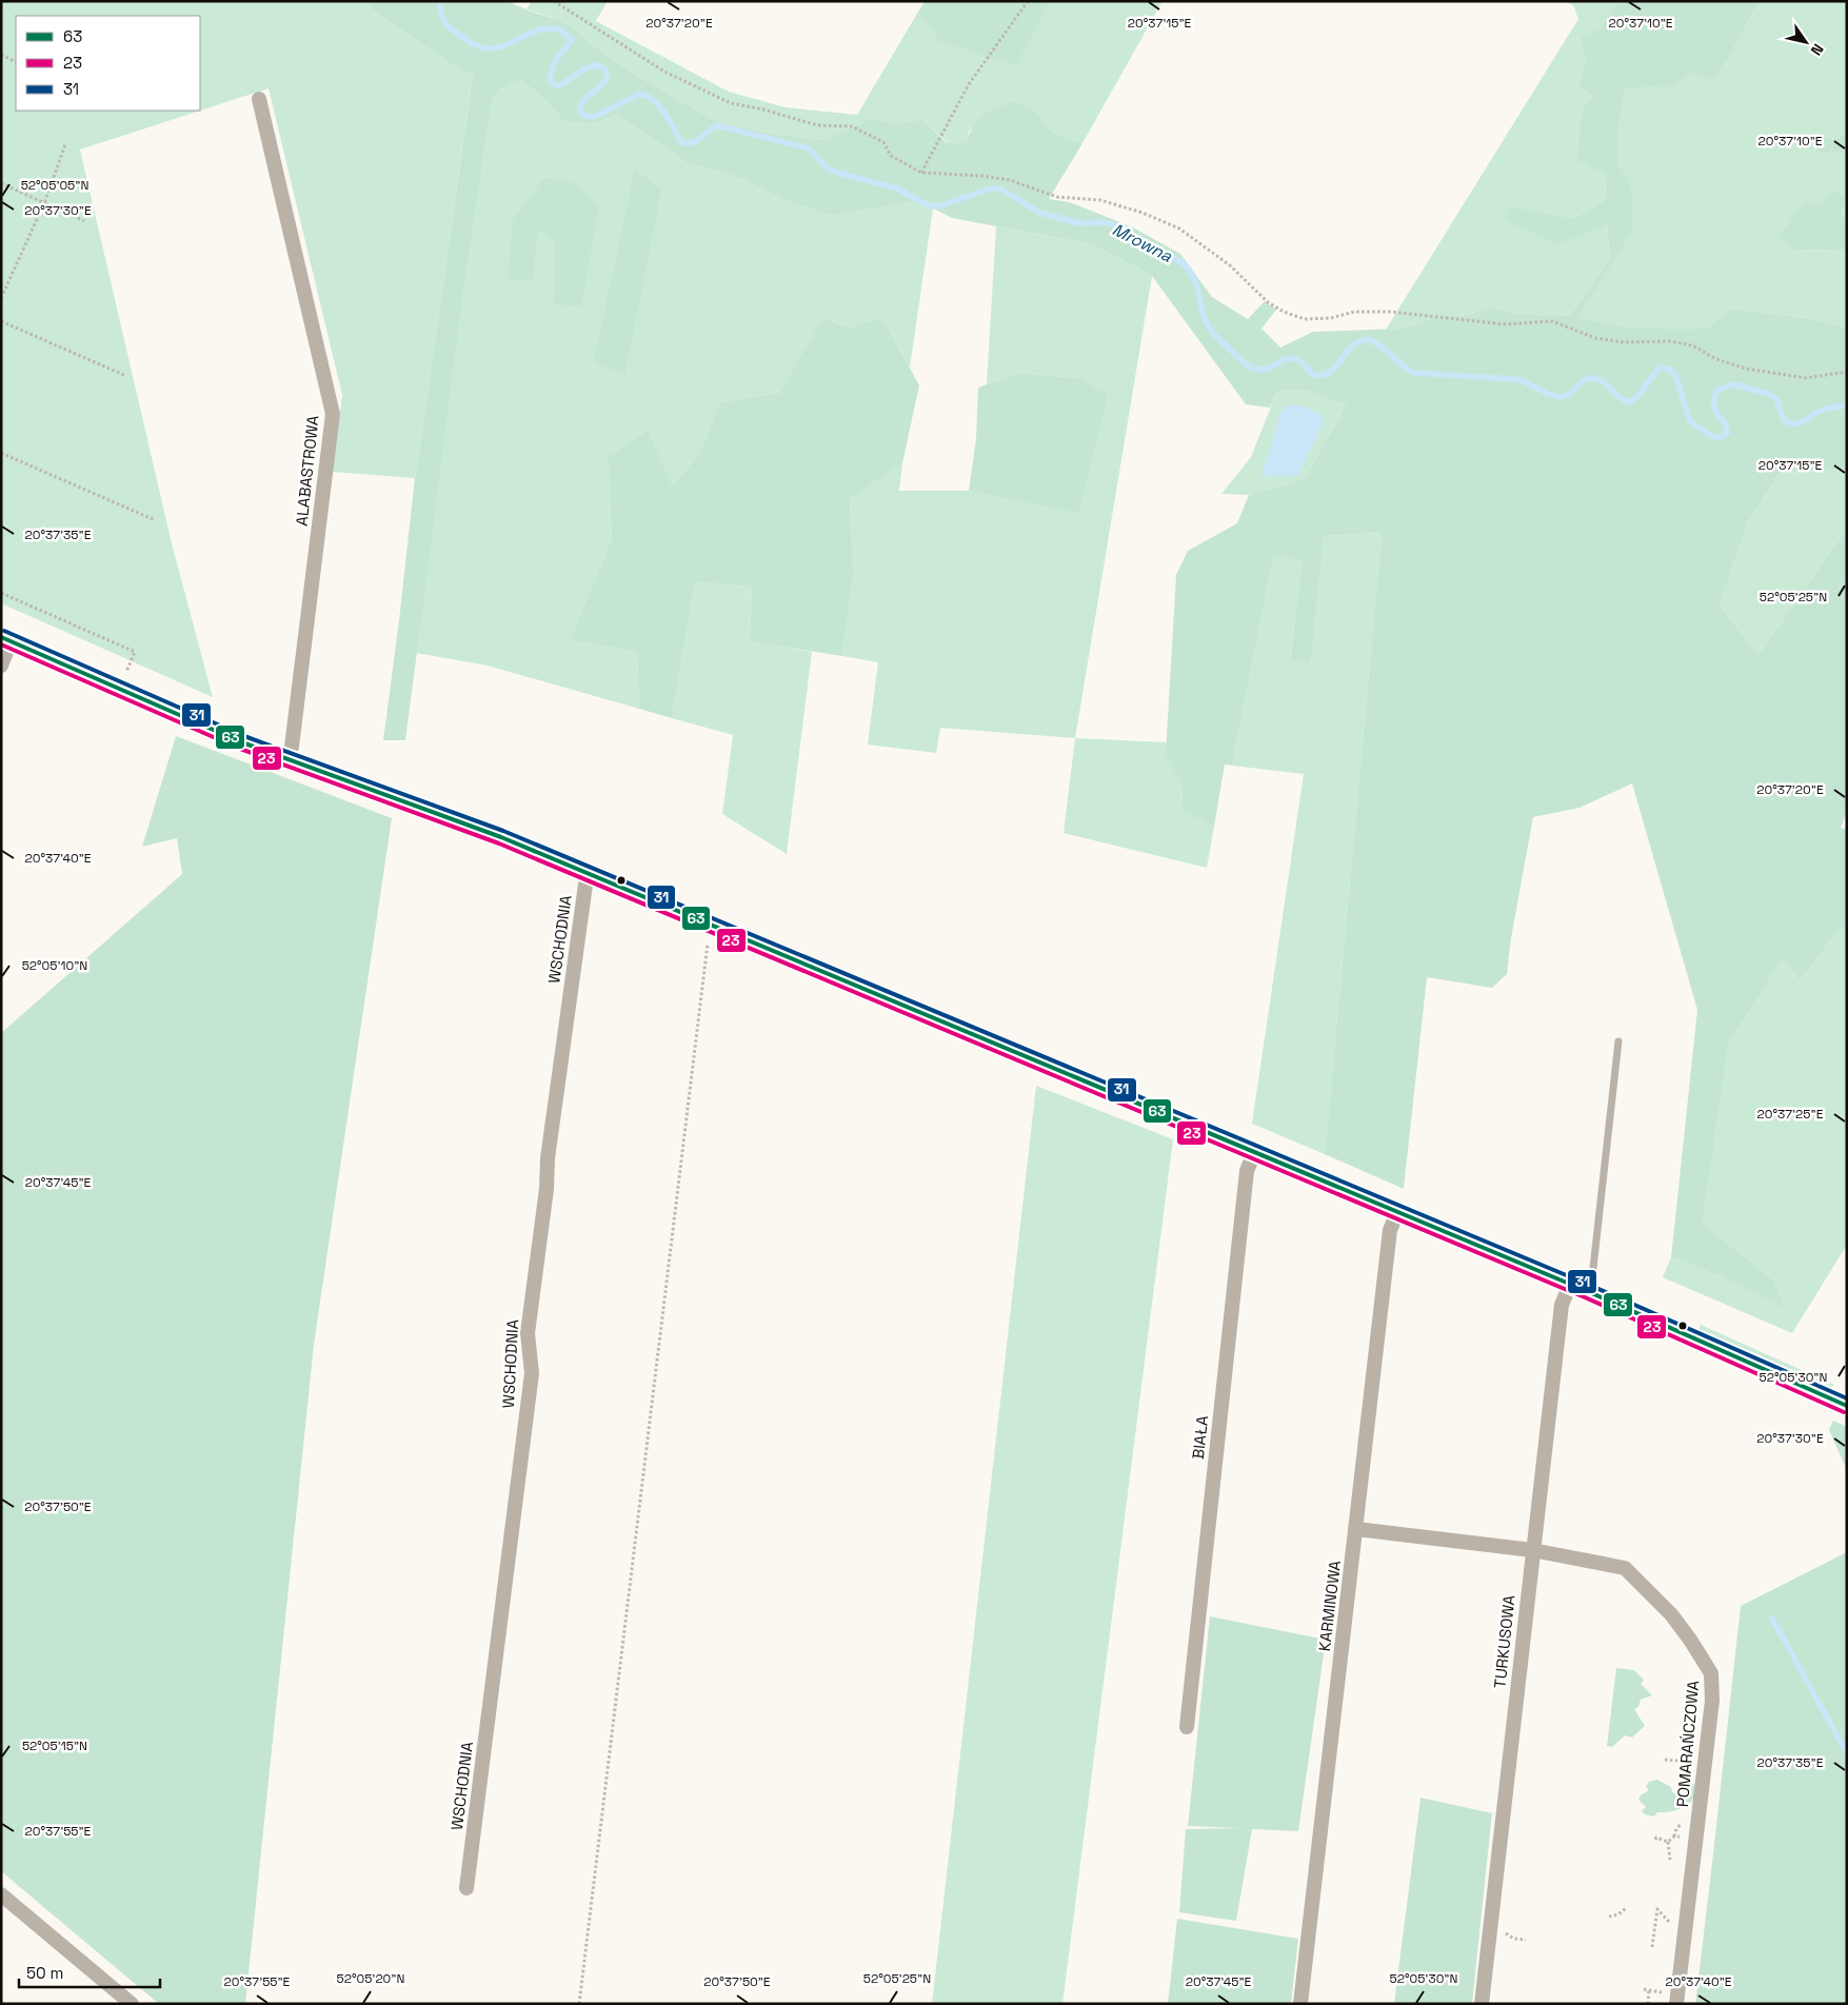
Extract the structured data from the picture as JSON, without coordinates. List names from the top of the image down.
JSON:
{
  "streets": {
    "street": [
      "ALABASTROWA",
      "WSCHODNIA",
      "BIAŁA",
      "KARMINOWA",
      "TURKUSOWA",
      "POMARAŃCZOWA"
    ]
  },
  "crossings": [
    ["KARMINOWA", "POMARAŃCZOWA"],
    ["TURKUSOWA", "POMARAŃCZOWA"]
  ],
  "water": ["Mrowna"],
  "lines": ["transit line 31", "transit line 63", "transit line 23"],
  "legend": ["63", "23", "31"],
  "scale_bar": "50 m",
  "north": "bottom right",
  "coordinates": [
    "20°37'20\"E",
    "20°37'15\"E",
    "20°37'10\"E",
    "52°05'05\"N",
    "20°37'30\"E",
    "20°37'35\"E",
    "52°05'25\"N",
    "20°37'40\"E",
    "52°05'10\"N",
    "20°37'25\"E",
    "20°37'45\"E",
    "52°05'30\"N",
    "20°37'50\"E",
    "52°05'15\"N",
    "20°37'55\"E",
    "52°05'20\"N"
  ]
}
